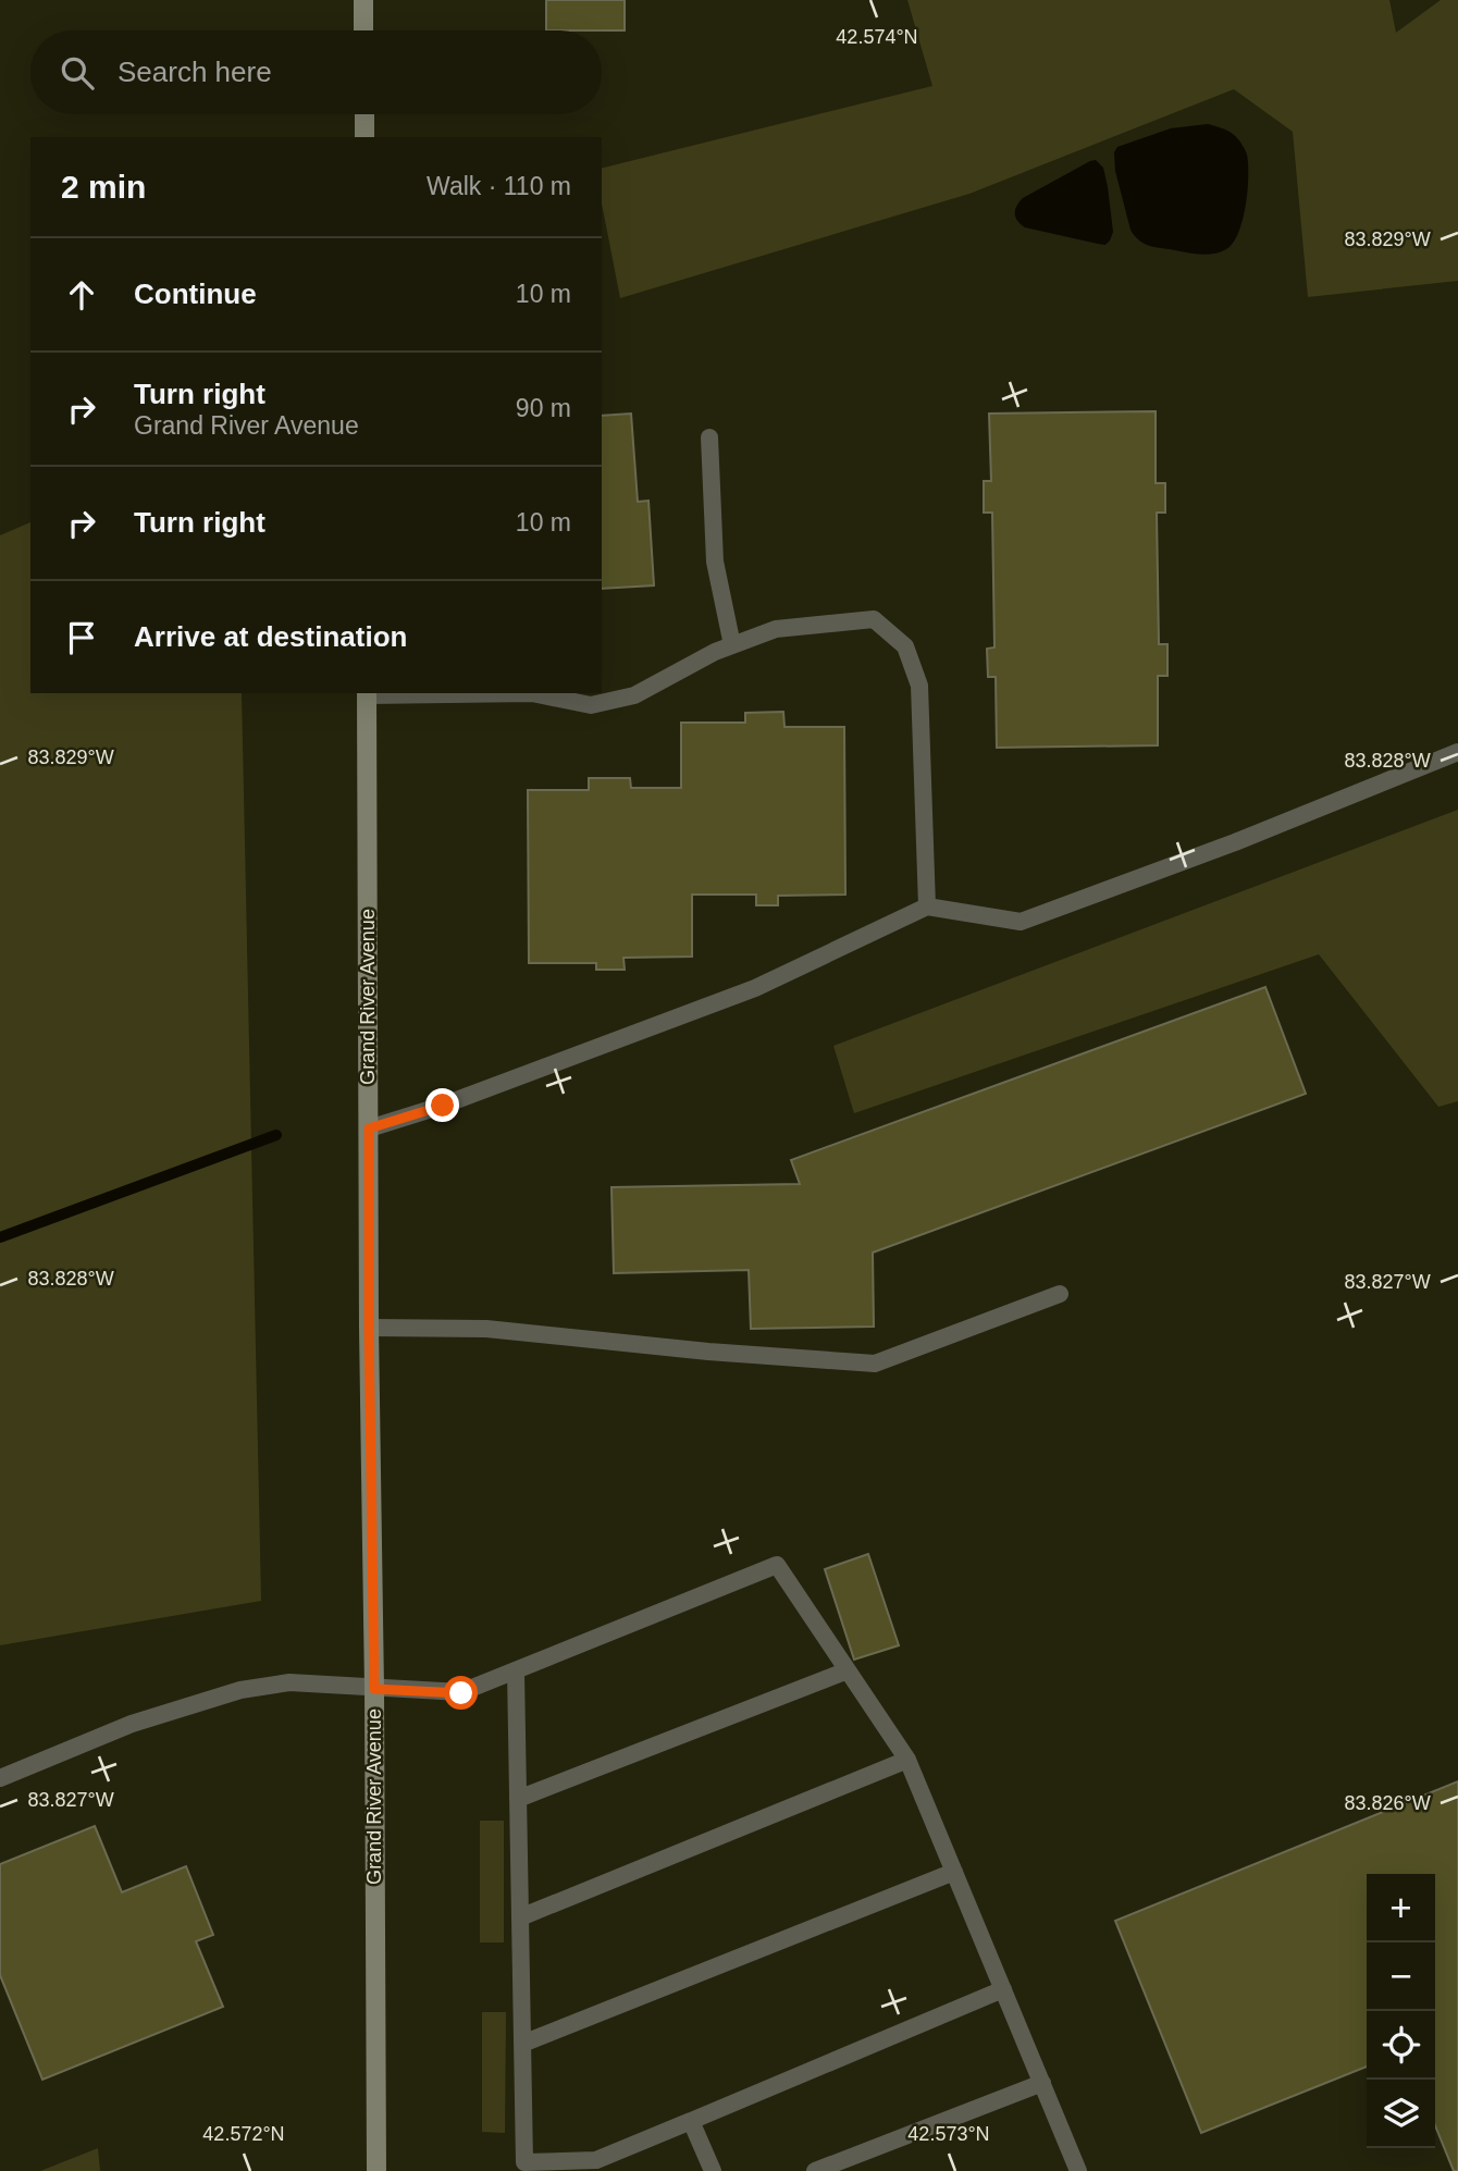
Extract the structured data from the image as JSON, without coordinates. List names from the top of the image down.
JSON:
{
  "streets": {
    "main road": ["Grand River Avenue"]
  },
  "page": {
    "search": "Search here",
    "heading": ["2 min", "Walk · 110 m"],
    "list": [
      ["Continue", "10 m"],
      ["Turn right", "Grand River Avenue", "90 m"],
      ["Turn right", "10 m"],
      "Arrive at destination"
    ],
    "map_buttons": ["+", "−"]
  },
  "coordinates": [
    "42.574°N",
    "83.829°W",
    "83.828°W",
    "83.827°W",
    "83.826°W",
    "42.572°N",
    "42.573°N"
  ]
}
